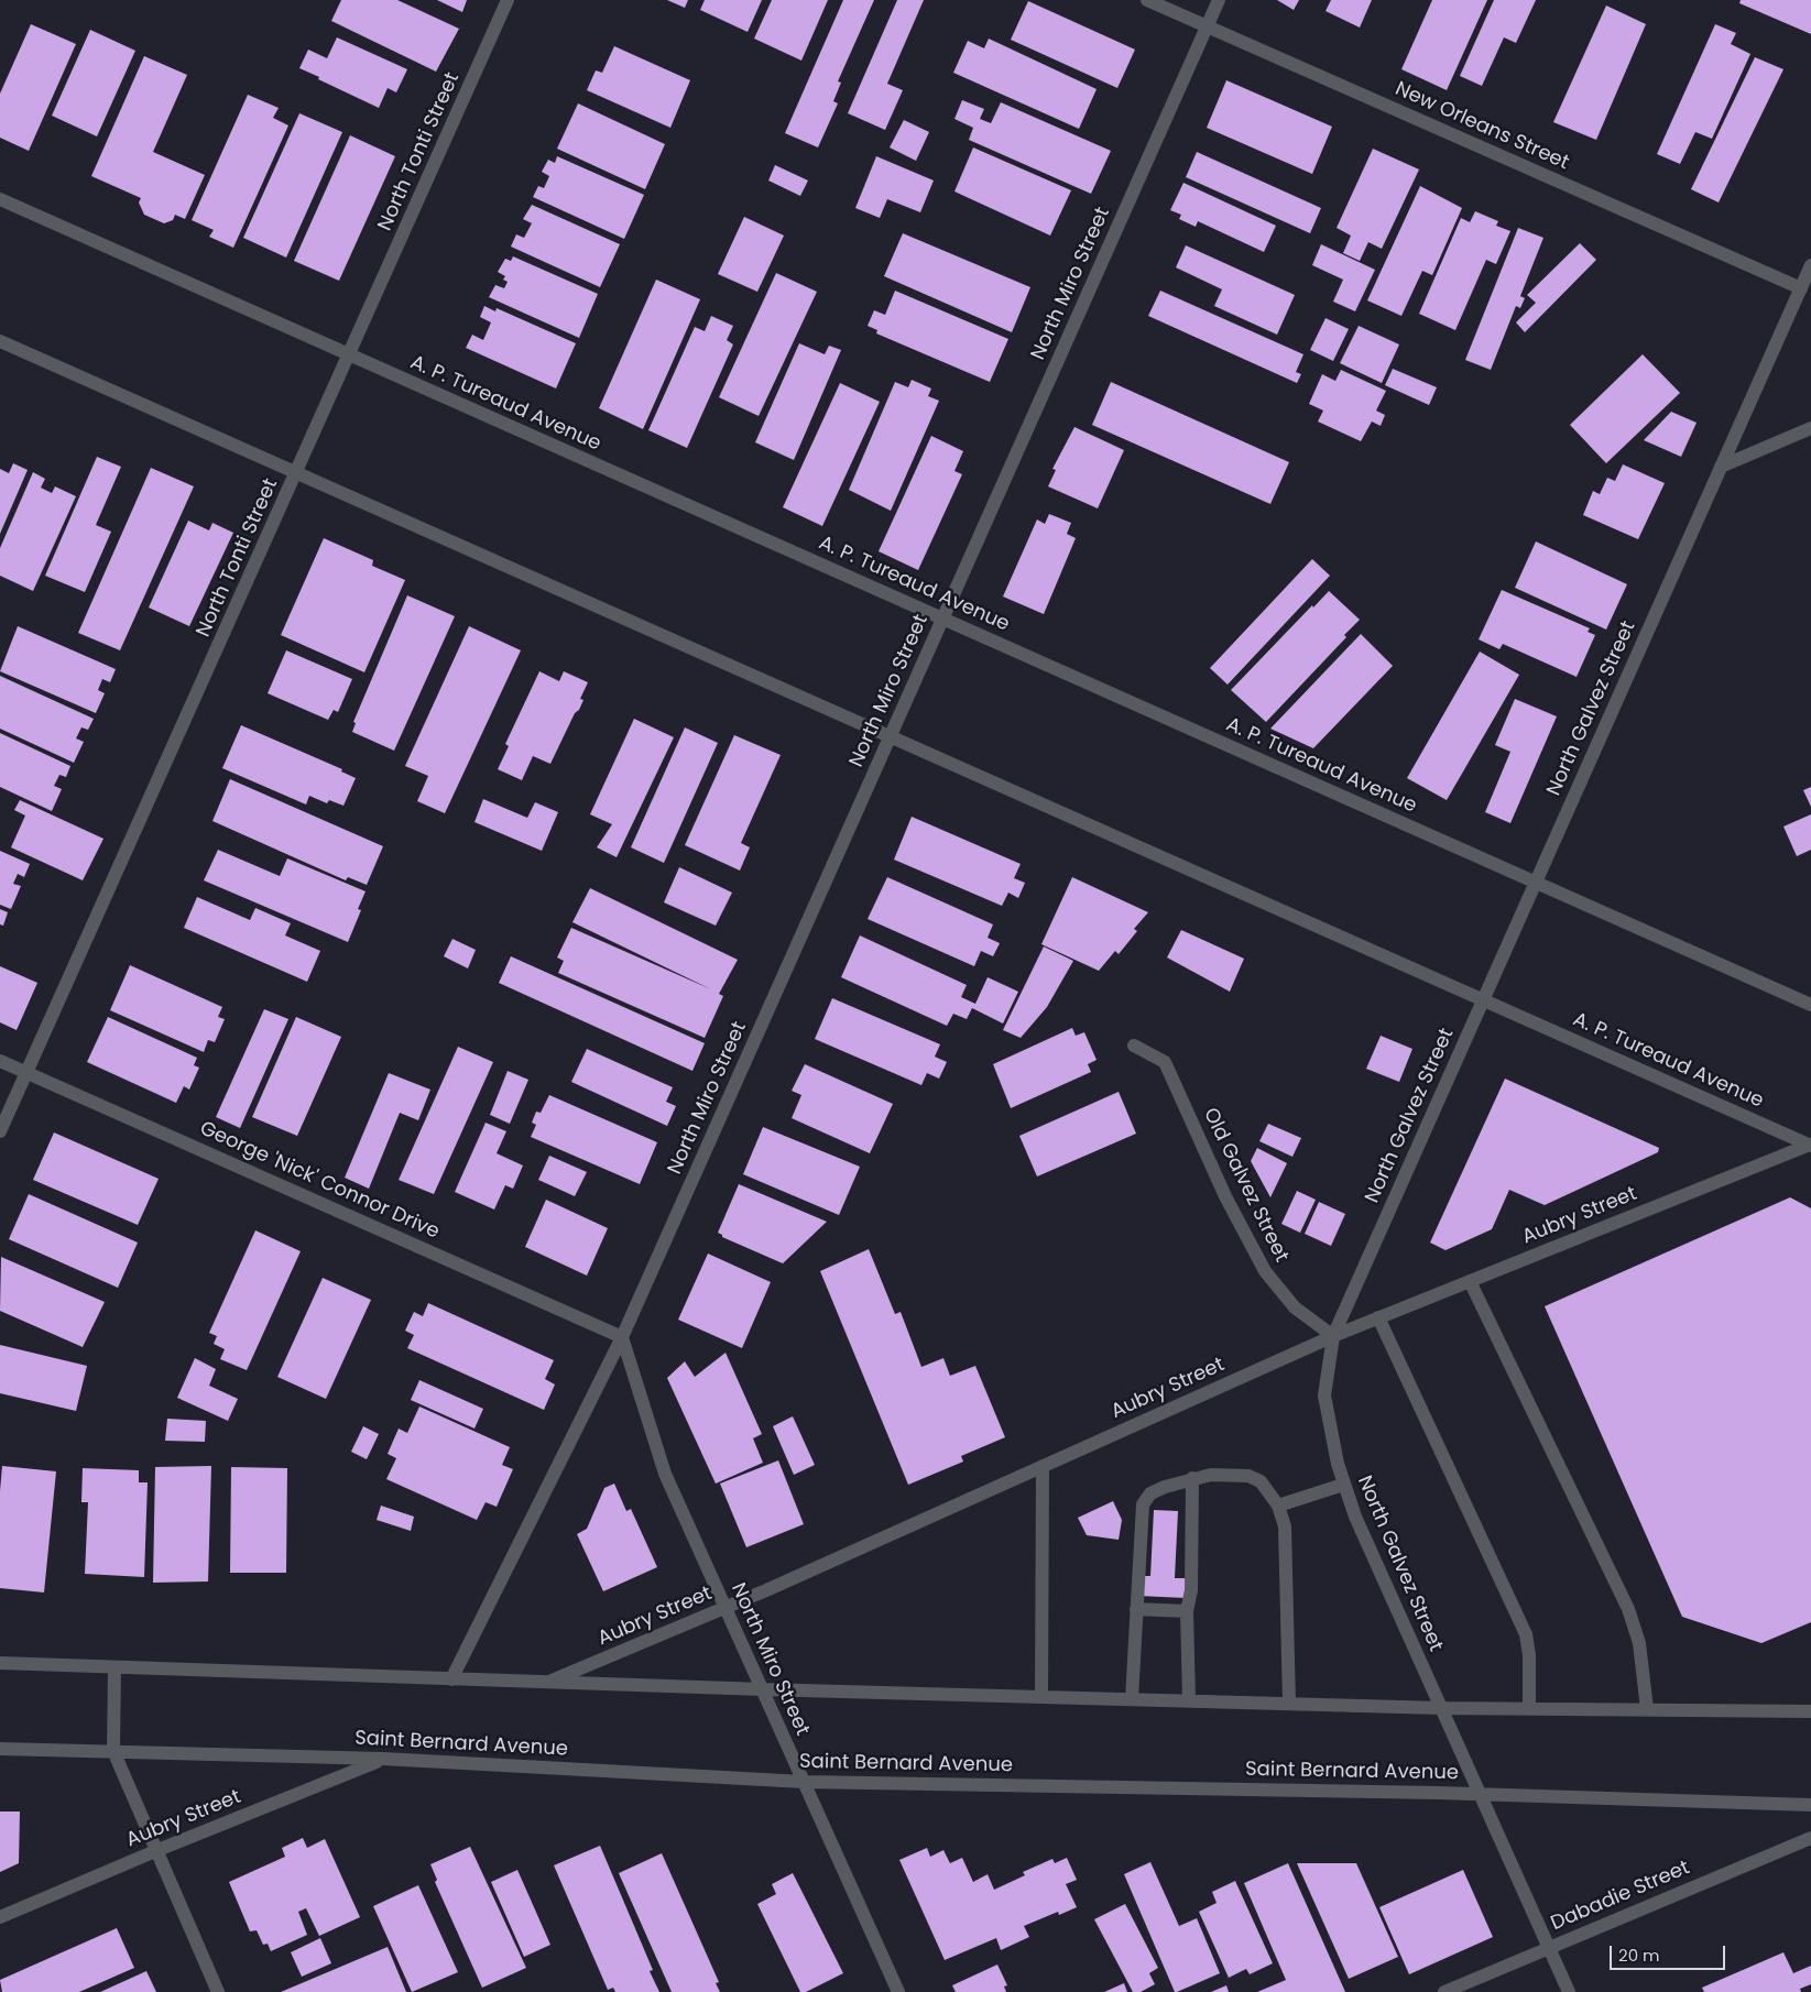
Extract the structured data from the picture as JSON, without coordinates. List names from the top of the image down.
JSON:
{
  "streets": {
    "street": [
      "New Orleans Street",
      "North Tonti Street",
      "North Miro Street",
      "A. P. Tureaud Avenue",
      "North Galvez Street",
      "George 'Nick' Connor Drive",
      "Old Galvez Street",
      "Aubry Street",
      "Saint Bernard Avenue",
      "Dabadie Street"
    ]
  },
  "crossings": [
    ["New Orleans Street", "North Miro Street"],
    ["New Orleans Street", "North Galvez Street"],
    ["North Tonti Street", "A. P. Tureaud Avenue"],
    ["North Tonti Street", "George 'Nick' Connor Drive"],
    ["North Miro Street", "A. P. Tureaud Avenue"],
    ["North Miro Street", "George 'Nick' Connor Drive"],
    ["North Miro Street", "Aubry Street"],
    ["North Miro Street", "Saint Bernard Avenue"],
    ["A. P. Tureaud Avenue", "North Galvez Street"],
    ["A. P. Tureaud Avenue", "Aubry Street"],
    ["North Galvez Street", "Old Galvez Street"],
    ["North Galvez Street", "Aubry Street"],
    ["North Galvez Street", "Saint Bernard Avenue"],
    ["North Galvez Street", "Dabadie Street"],
    ["Old Galvez Street", "Aubry Street"],
    ["Aubry Street", "Saint Bernard Avenue"]
  ],
  "scale_bar": "20 m"
}
